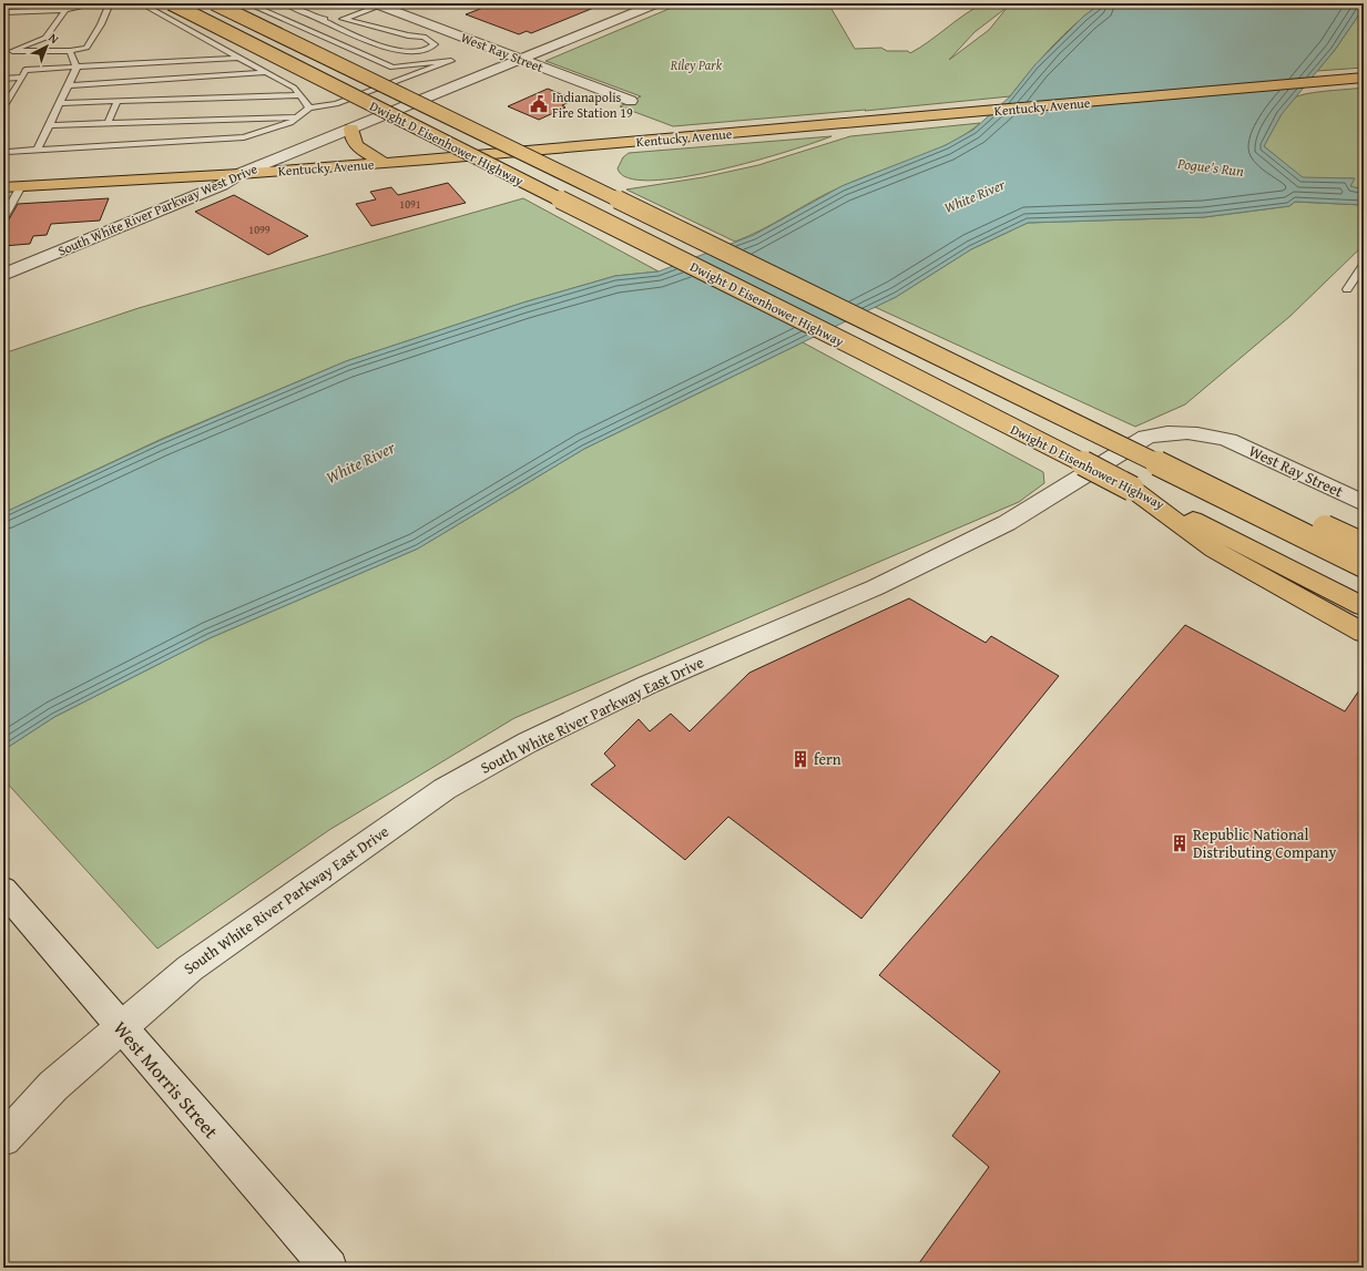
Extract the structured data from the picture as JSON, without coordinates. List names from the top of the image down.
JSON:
{
  "streets": {
    "main road": ["Kentucky Avenue", "Dwight D Eisenhower Highway"],
    "street": [
      "West Ray Street",
      "South White River Parkway West Drive",
      "South White River Parkway East Drive",
      "West Morris Street"
    ]
  },
  "crossings": [
    ["West Ray Street", "South White River Parkway West Drive"],
    ["West Ray Street", "South White River Parkway East Drive"],
    ["Kentucky Avenue", "South White River Parkway West Drive"],
    ["South White River Parkway East Drive", "West Morris Street"]
  ],
  "water": ["Pogue's Run", "White River"],
  "parks": ["Riley Park"],
  "places": {
    "public building": ["Indianapolis Fire Station 19"],
    "building": ["fern", "Republic National Distributing Company"]
  },
  "house_numbers": ["1091", "1099"],
  "north": "top right"
}
